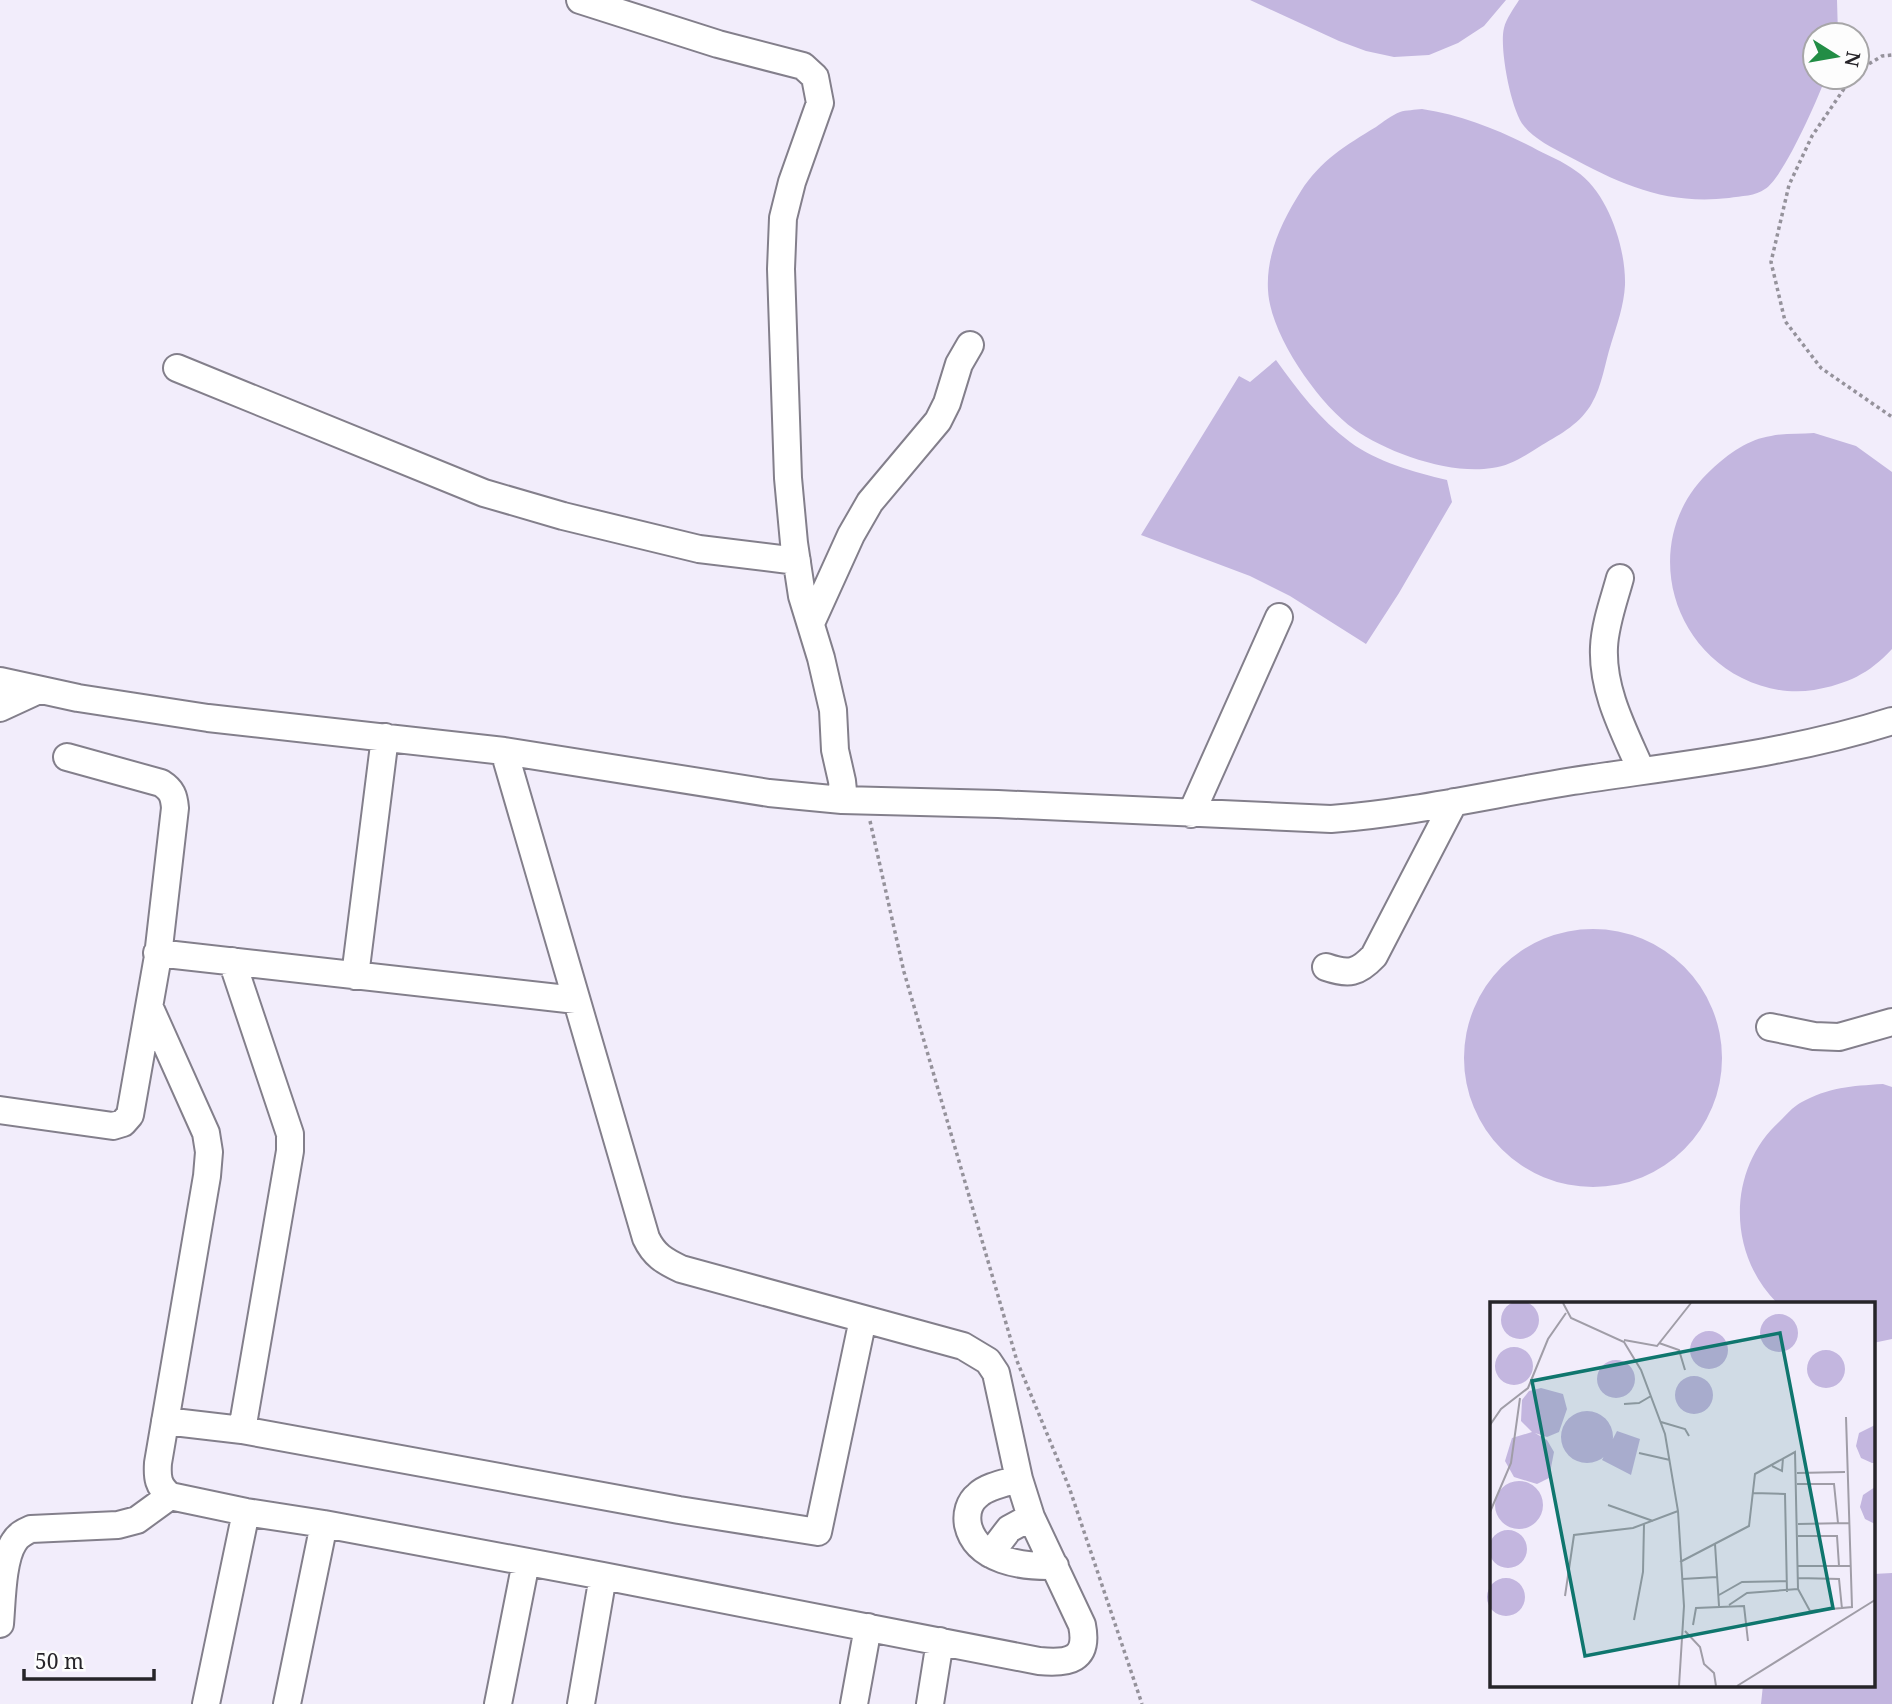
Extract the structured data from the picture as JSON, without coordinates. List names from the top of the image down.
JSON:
{
  "scale_bar": "50 m",
  "north": "right"
}
